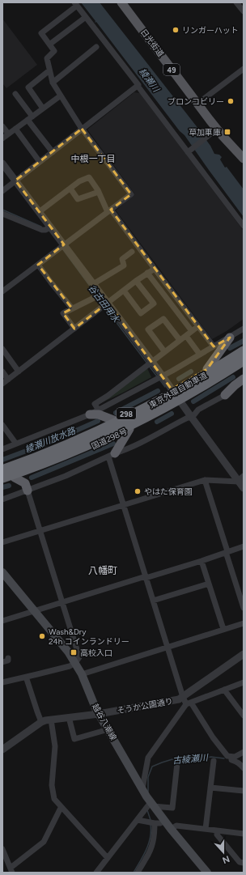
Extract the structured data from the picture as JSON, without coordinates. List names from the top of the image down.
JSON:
{
  "streets": {
    "highway": ["東京外環自動車道", "298", "国道298号"],
    "main road": ["日光街道", "49", "越谷八潮線"],
    "street": ["そうか公園通り"]
  },
  "crossings": [
    ["そうか公園通り", "越谷八潮線"]
  ],
  "districts": ["中根一丁目", "八幡町"],
  "water": [
    "綾瀬川",
    "谷古田用水",
    "綾瀬川放水路",
    "古綾瀬川"
  ],
  "places": {
    "other": [
      "リンガーハット",
      "ブロンコビリー",
      "やはた保育園",
      "Wash&Dry 24h コインランドリー"
    ],
    "transit": ["草加車庫", "高校入口"]
  },
  "north": "bottom"
}
